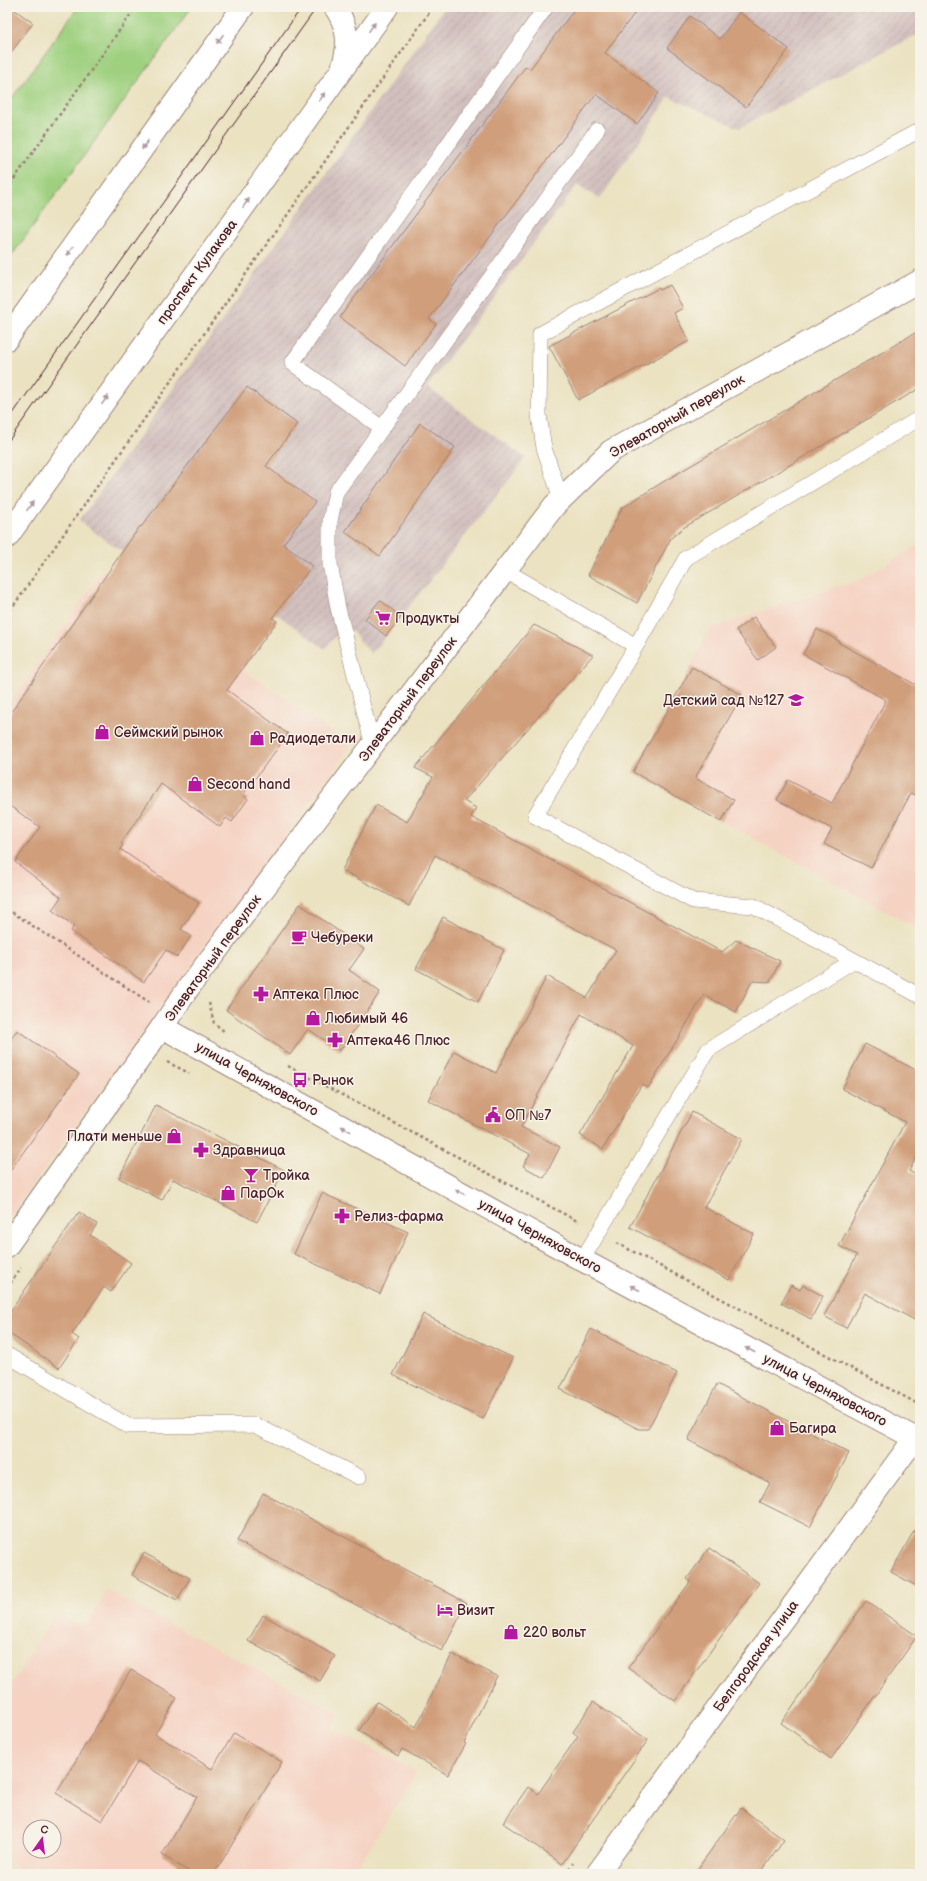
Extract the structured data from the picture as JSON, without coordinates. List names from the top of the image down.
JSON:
{
  "streets": {
    "main road": [
      "проспект Кулакова",
      "Элеваторный переулок",
      "улица Черняховского",
      "Белгородская улица"
    ]
  },
  "crossings": [
    ["Элеваторный переулок", "улица Черняховского"],
    ["улица Черняховского", "Белгородская улица"]
  ],
  "one_way": ["улица Черняховского"],
  "places": {
    "supermarket": ["Продукты"],
    "school or university": ["Детский сад №127"],
    "shop": [
      "Сеймский рынок",
      "Радиодетали",
      "Second hand",
      "Любимый 46",
      "Плати меньше",
      "ПарОк",
      "Багира",
      "220 вольт"
    ],
    "cafe": ["Чебуреки"],
    "pharmacy": [
      "Аптека Плюс",
      "Аптека46 Плюс",
      "Здравница",
      "Релиз-фарма"
    ],
    "bus stop": ["Рынок"],
    "public building": ["ОП №7"],
    "bar": ["Тройка"],
    "hotel": ["Визит"]
  },
  "north": "top"
}
